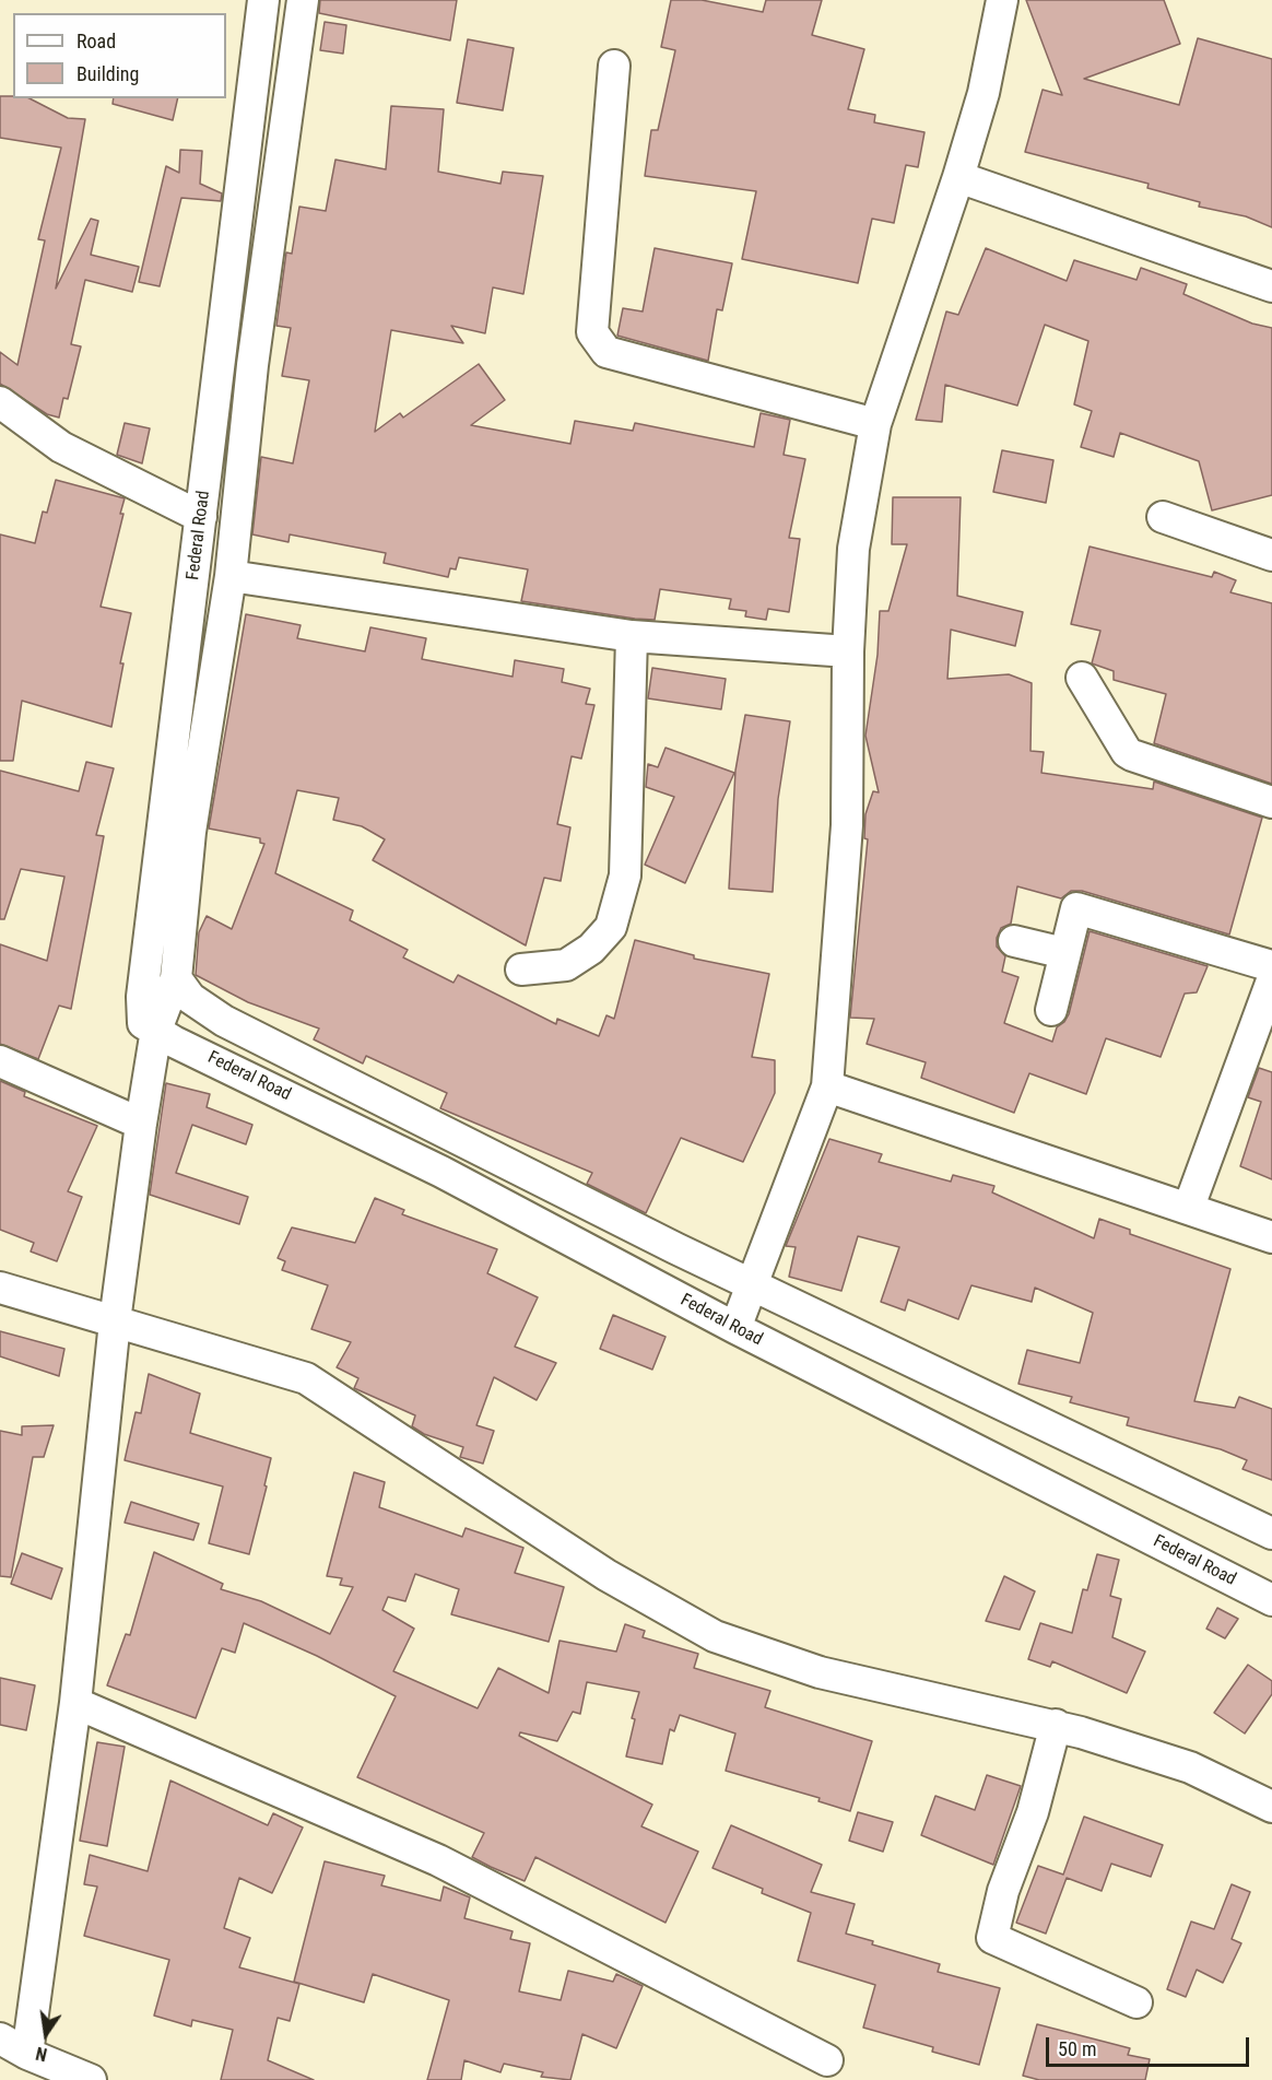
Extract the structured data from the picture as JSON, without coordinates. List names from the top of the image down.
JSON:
{
  "streets": {
    "street": ["Federal Road"]
  },
  "legend": ["Road", "Building"],
  "scale_bar": "50 m",
  "north": "bottom"
}
